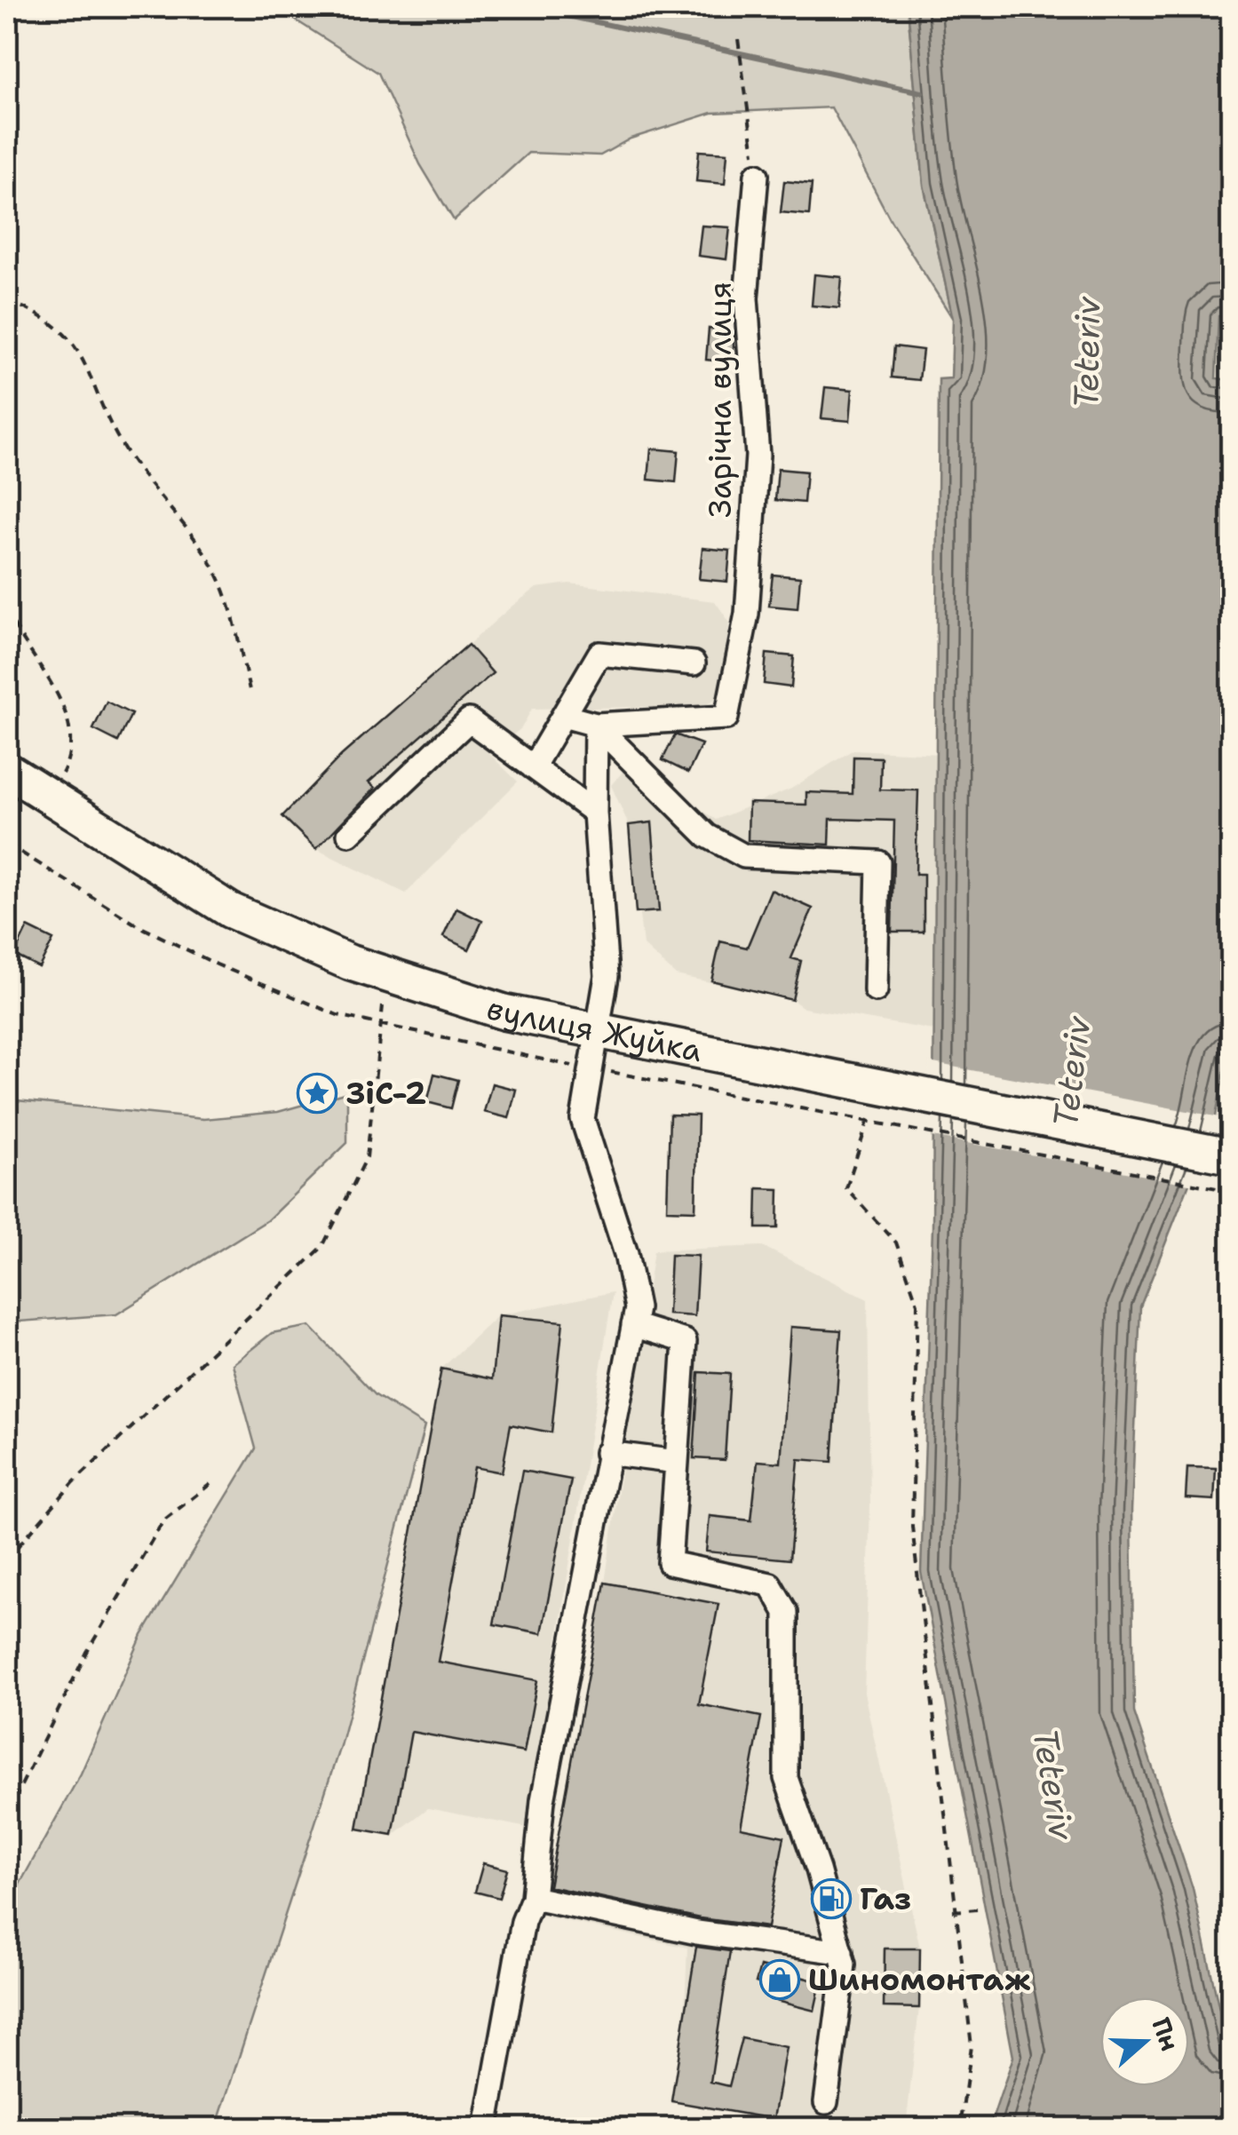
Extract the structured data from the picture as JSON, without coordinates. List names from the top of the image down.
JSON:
{
  "streets": {
    "highway": ["вулиця Жуйка"],
    "street": ["Зарічна вулиця"]
  },
  "water": ["Teteriv"],
  "places": {
    "place": ["ЗіС-2"],
    "fuel station": ["Газ"],
    "shop": ["Шиномонтаж"]
  },
  "north": "right"
}
